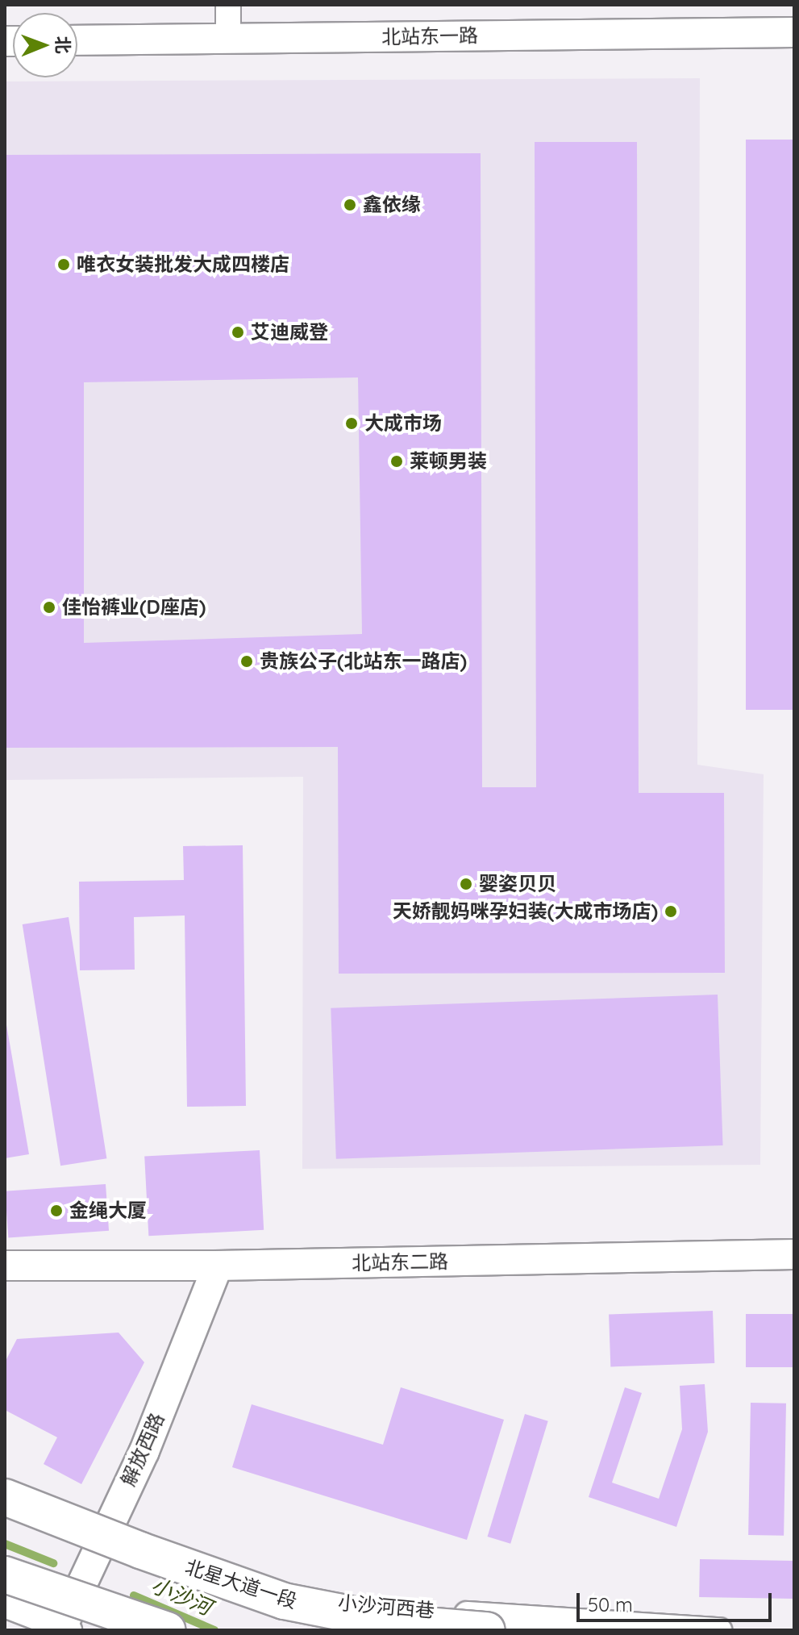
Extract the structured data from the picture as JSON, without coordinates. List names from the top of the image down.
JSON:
{
  "streets": {
    "highway": ["北星大道一段"],
    "street": [
      "北站东一路",
      "北站东二路",
      "解放西路",
      "小沙河西巷"
    ]
  },
  "crossings": [
    ["北站东二路", "解放西路"],
    ["解放西路", "小沙河西巷"]
  ],
  "water": ["小沙河"],
  "places": [
    "鑫依缘",
    "唯衣女装批发大成四楼店",
    "艾迪威登",
    "大成市场",
    "莱顿男装",
    "佳怡裤业(D座店)",
    "贵族公子(北站东一路店)",
    "婴姿贝贝",
    "天娇靓妈咪孕妇装(大成市场店)",
    "金绳大厦"
  ],
  "scale_bar": "50 m",
  "north": "right"
}
